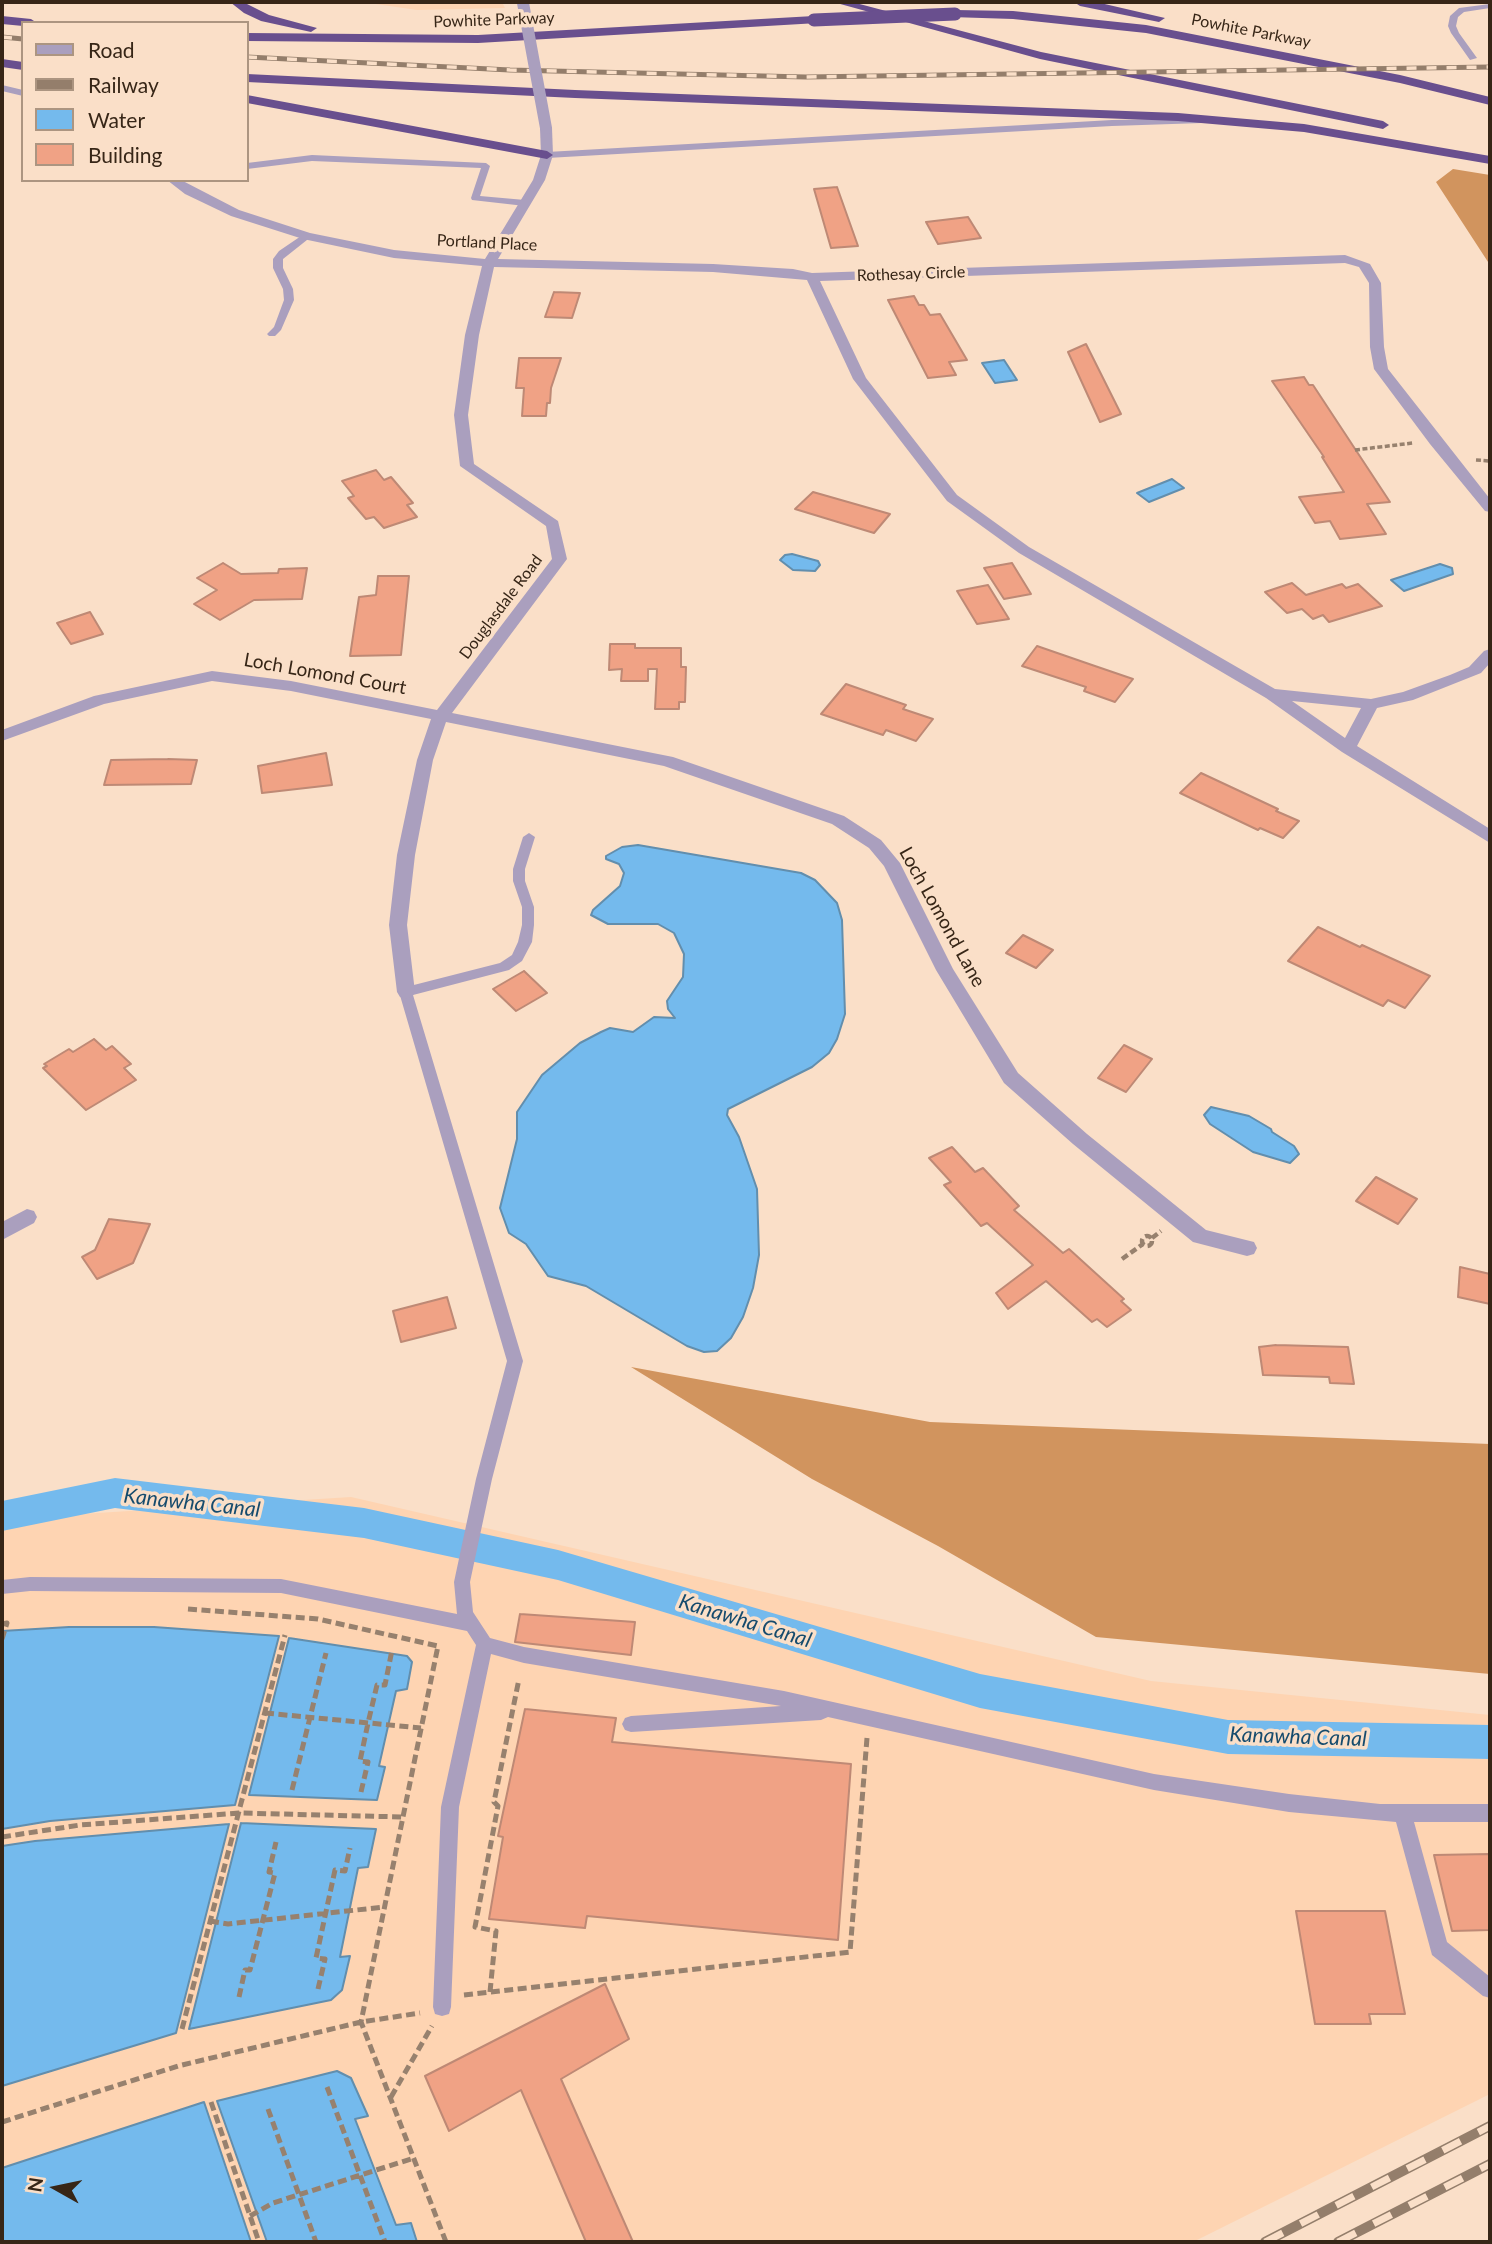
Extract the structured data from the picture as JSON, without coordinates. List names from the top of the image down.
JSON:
{
  "streets": {
    "highway": ["Powhite Parkway"],
    "street": [
      "Portland Place",
      "Rothesay Circle",
      "Douglasdale Road",
      "Loch Lomond Court",
      "Loch Lomond Lane"
    ]
  },
  "crossings": [
    ["Portland Place", "Rothesay Circle"],
    ["Portland Place", "Douglasdale Road"],
    ["Douglasdale Road", "Loch Lomond Court"],
    ["Douglasdale Road", "Loch Lomond Lane"],
    ["Loch Lomond Court", "Loch Lomond Lane"]
  ],
  "water": ["Kanawha Canal"],
  "legend": [
    "Road",
    "Railway",
    "Water",
    "Building"
  ],
  "north": "left"
}
